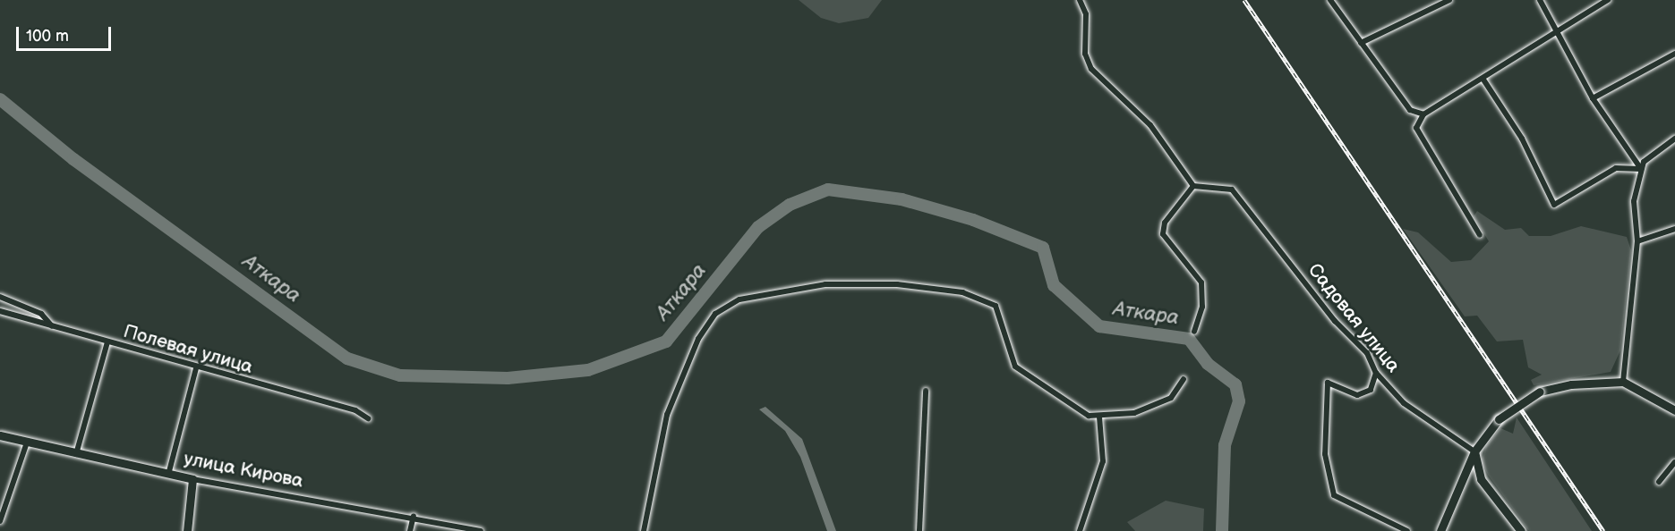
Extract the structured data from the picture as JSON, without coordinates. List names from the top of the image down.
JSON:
{
  "streets": {
    "street": ["Садовая улица", "Полевая улица", "улица Кирова"]
  },
  "water": ["Аткара"],
  "scale_bar": "100 m"
}
